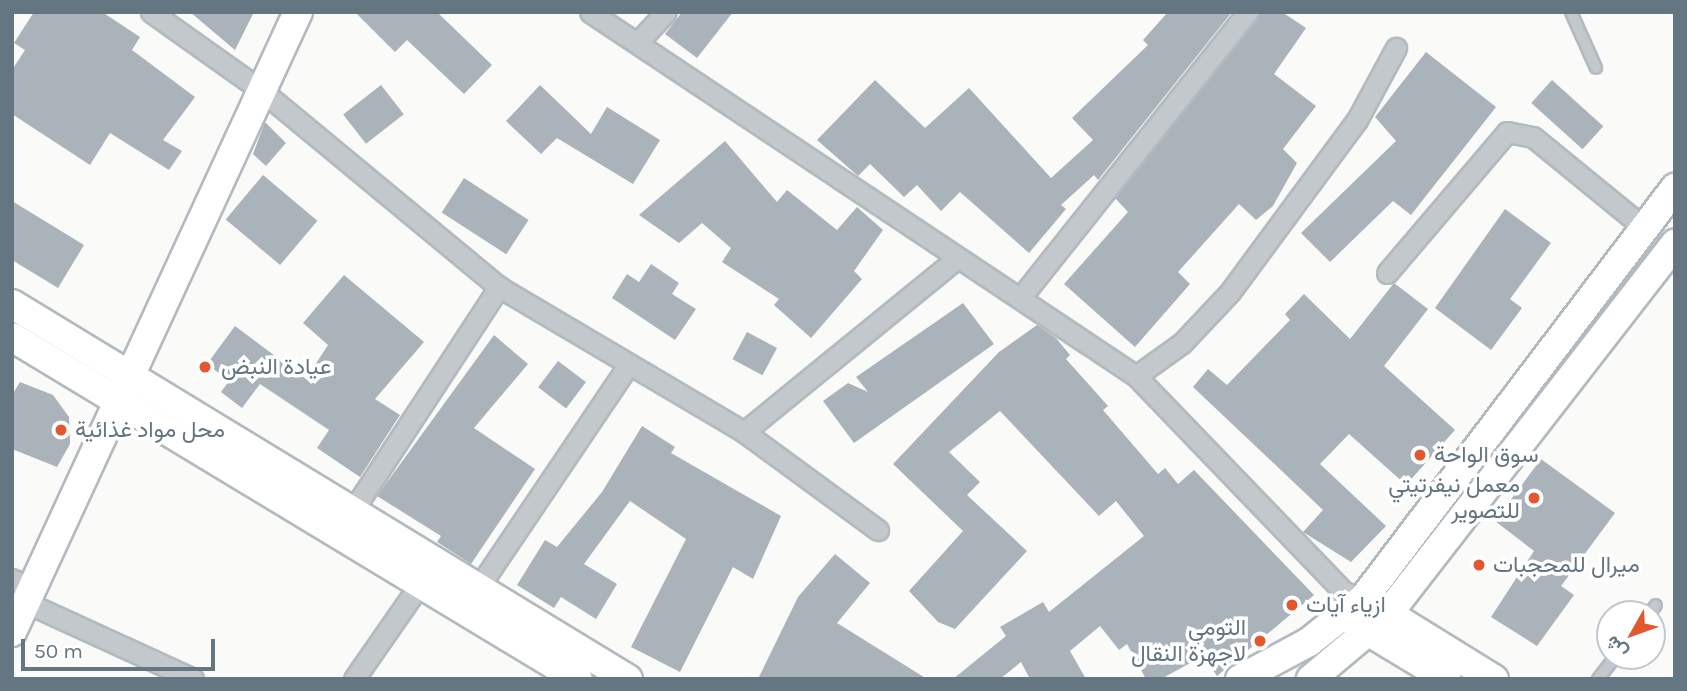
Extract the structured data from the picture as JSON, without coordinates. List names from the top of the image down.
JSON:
{
  "places": [
    "عيادة النبض",
    "محل مواد غذائية",
    "سوق الواحة",
    "معمل نيفرتيتي للتصوير",
    "ميرال للمحجبات",
    "ازياء آيات",
    "التومي لاجهزة النقال"
  ],
  "scale_bar": "50 m",
  "north": "bottom left"
}
